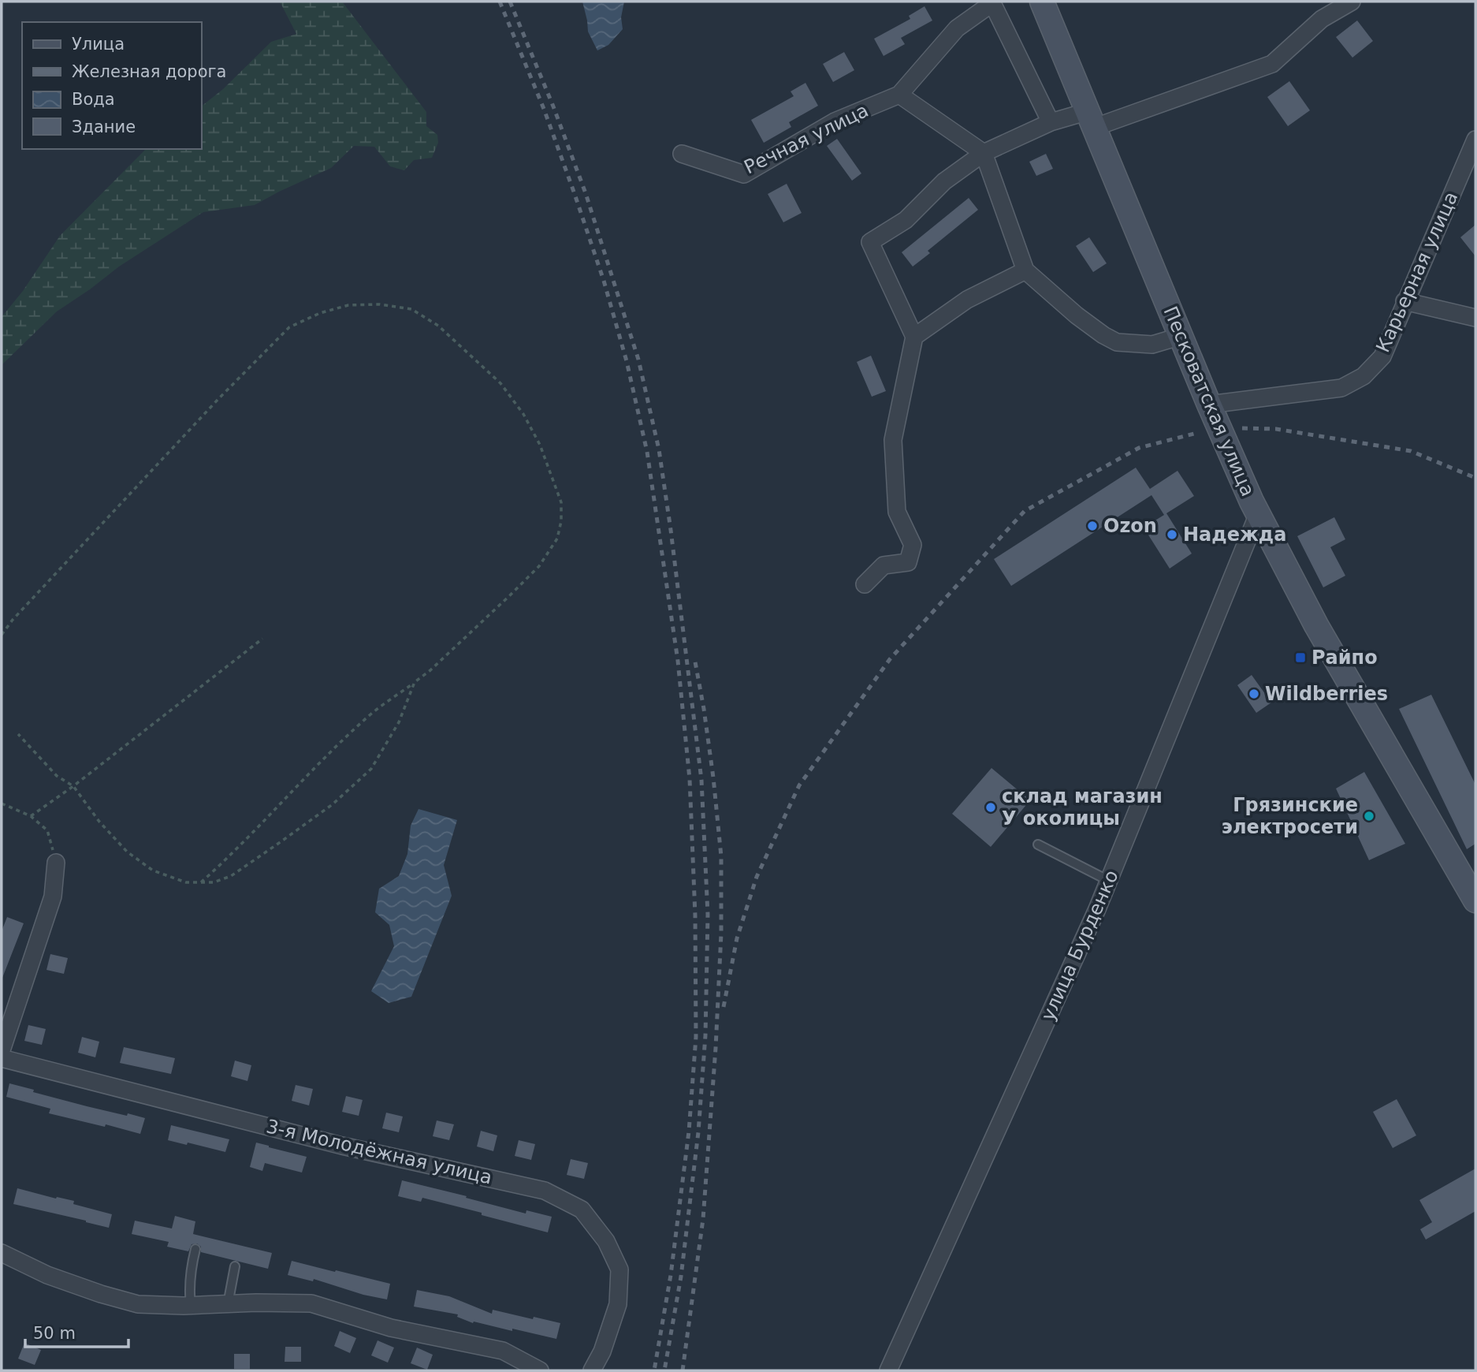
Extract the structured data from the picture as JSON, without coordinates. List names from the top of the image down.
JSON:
{
  "streets": {
    "main road": ["Песковатская улица"],
    "street": [
      "Речная улица",
      "Карьерная улица",
      "улица Бурденко",
      "3-я Молодёжная улица"
    ]
  },
  "crossings": [
    ["Карьерная улица", "Песковатская улица"],
    ["Песковатская улица", "улица Бурденко"]
  ],
  "places": {
    "other": [
      "Ozon",
      "Надежда",
      "Wildberries",
      "склад магазин У околицы",
      "Грязинские электросети"
    ],
    "transit": ["Райпо"]
  },
  "legend": [
    "Улица",
    "Железная дорога",
    "Вода",
    "Здание"
  ],
  "scale_bar": "50 m"
}
